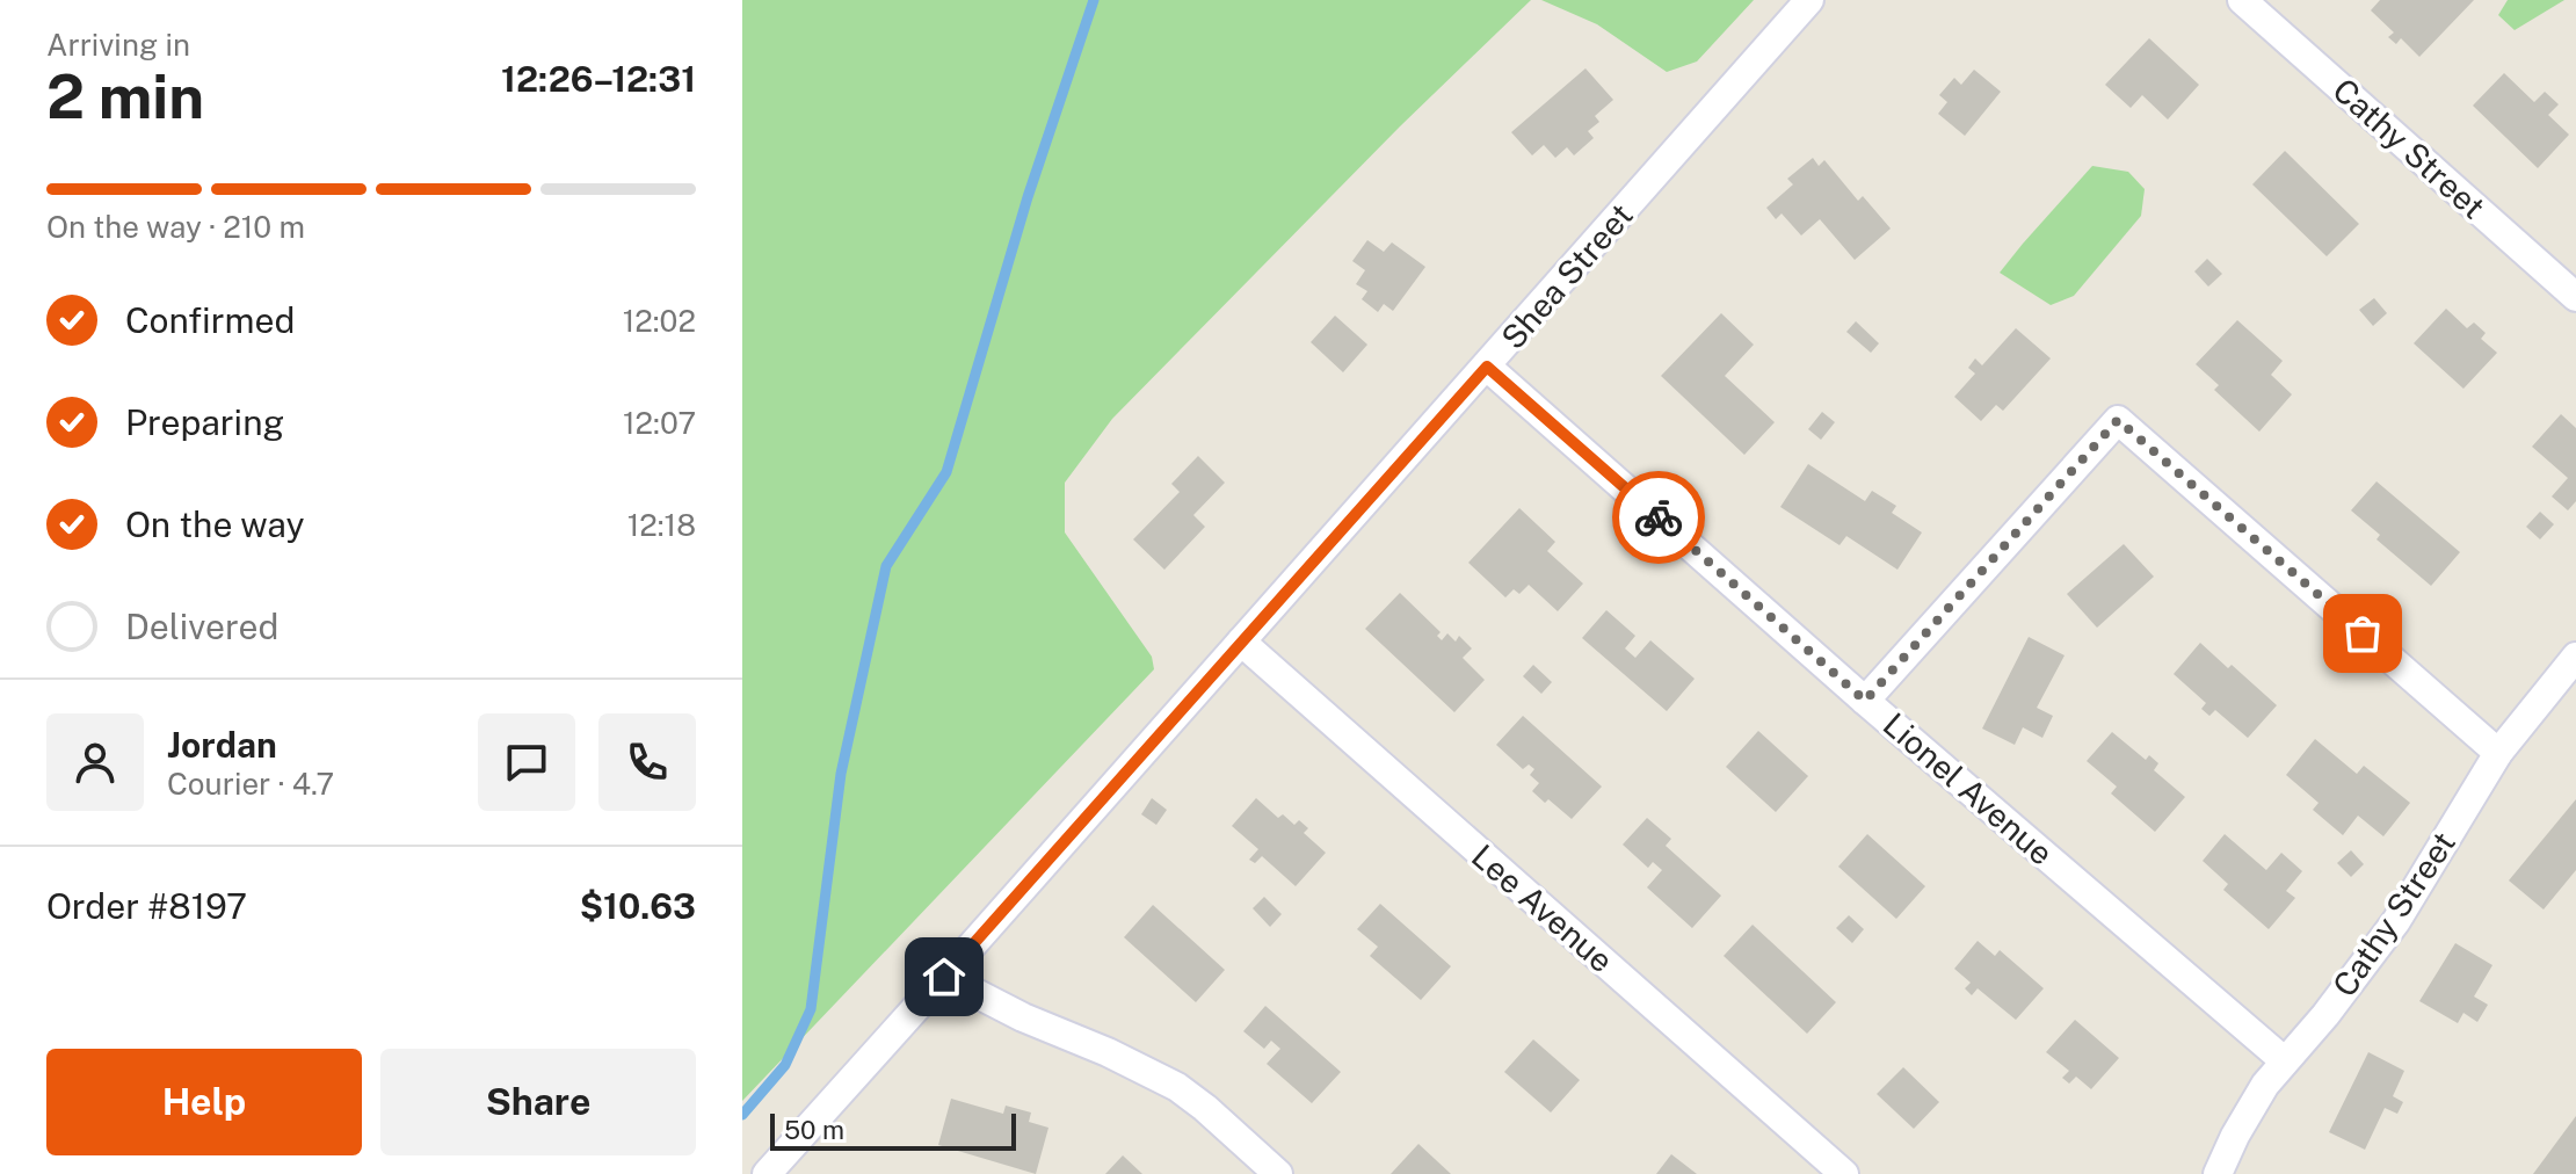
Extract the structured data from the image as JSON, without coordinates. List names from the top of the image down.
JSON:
{
  "streets": {
    "street": [
      "Cathy Street",
      "Shea Street",
      "Lionel Avenue",
      "Lee Avenue"
    ]
  },
  "crossings": [
    ["Cathy Street", "Lionel Avenue"],
    ["Shea Street", "Lionel Avenue"],
    ["Shea Street", "Lee Avenue"]
  ],
  "scale_bar": "50 m",
  "page": {
    "heading": ["2 min", "Arriving in", "12:26–12:31"],
    "panel": [
      "Jordan",
      "Courier · 4.7",
      "Order #8197",
      "$10.63"
    ],
    "bar": "On the way · 210 m",
    "list": [
      ["Confirmed", "12:02"],
      ["Preparing", "12:07"],
      ["On the way", "12:18"],
      "Delivered"
    ],
    "buttons": ["Help", "Share"],
    "scale": "50 m"
  }
}
